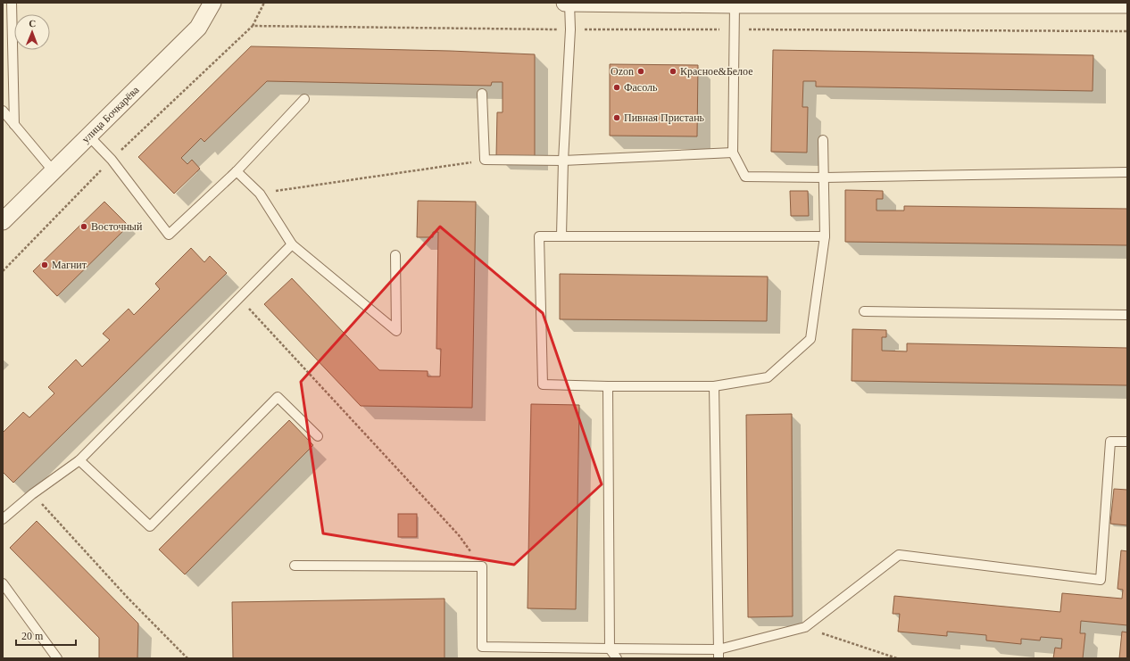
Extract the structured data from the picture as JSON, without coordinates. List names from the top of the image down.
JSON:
{
  "streets": {
    "street": ["улица Бочкарёва"]
  },
  "places": [
    "Ozon",
    "Красное&Белое",
    "Фасоль",
    "Пивная Пристань",
    "Восточный",
    "Магнит"
  ],
  "scale_bar": "20 m",
  "north": "top"
}
